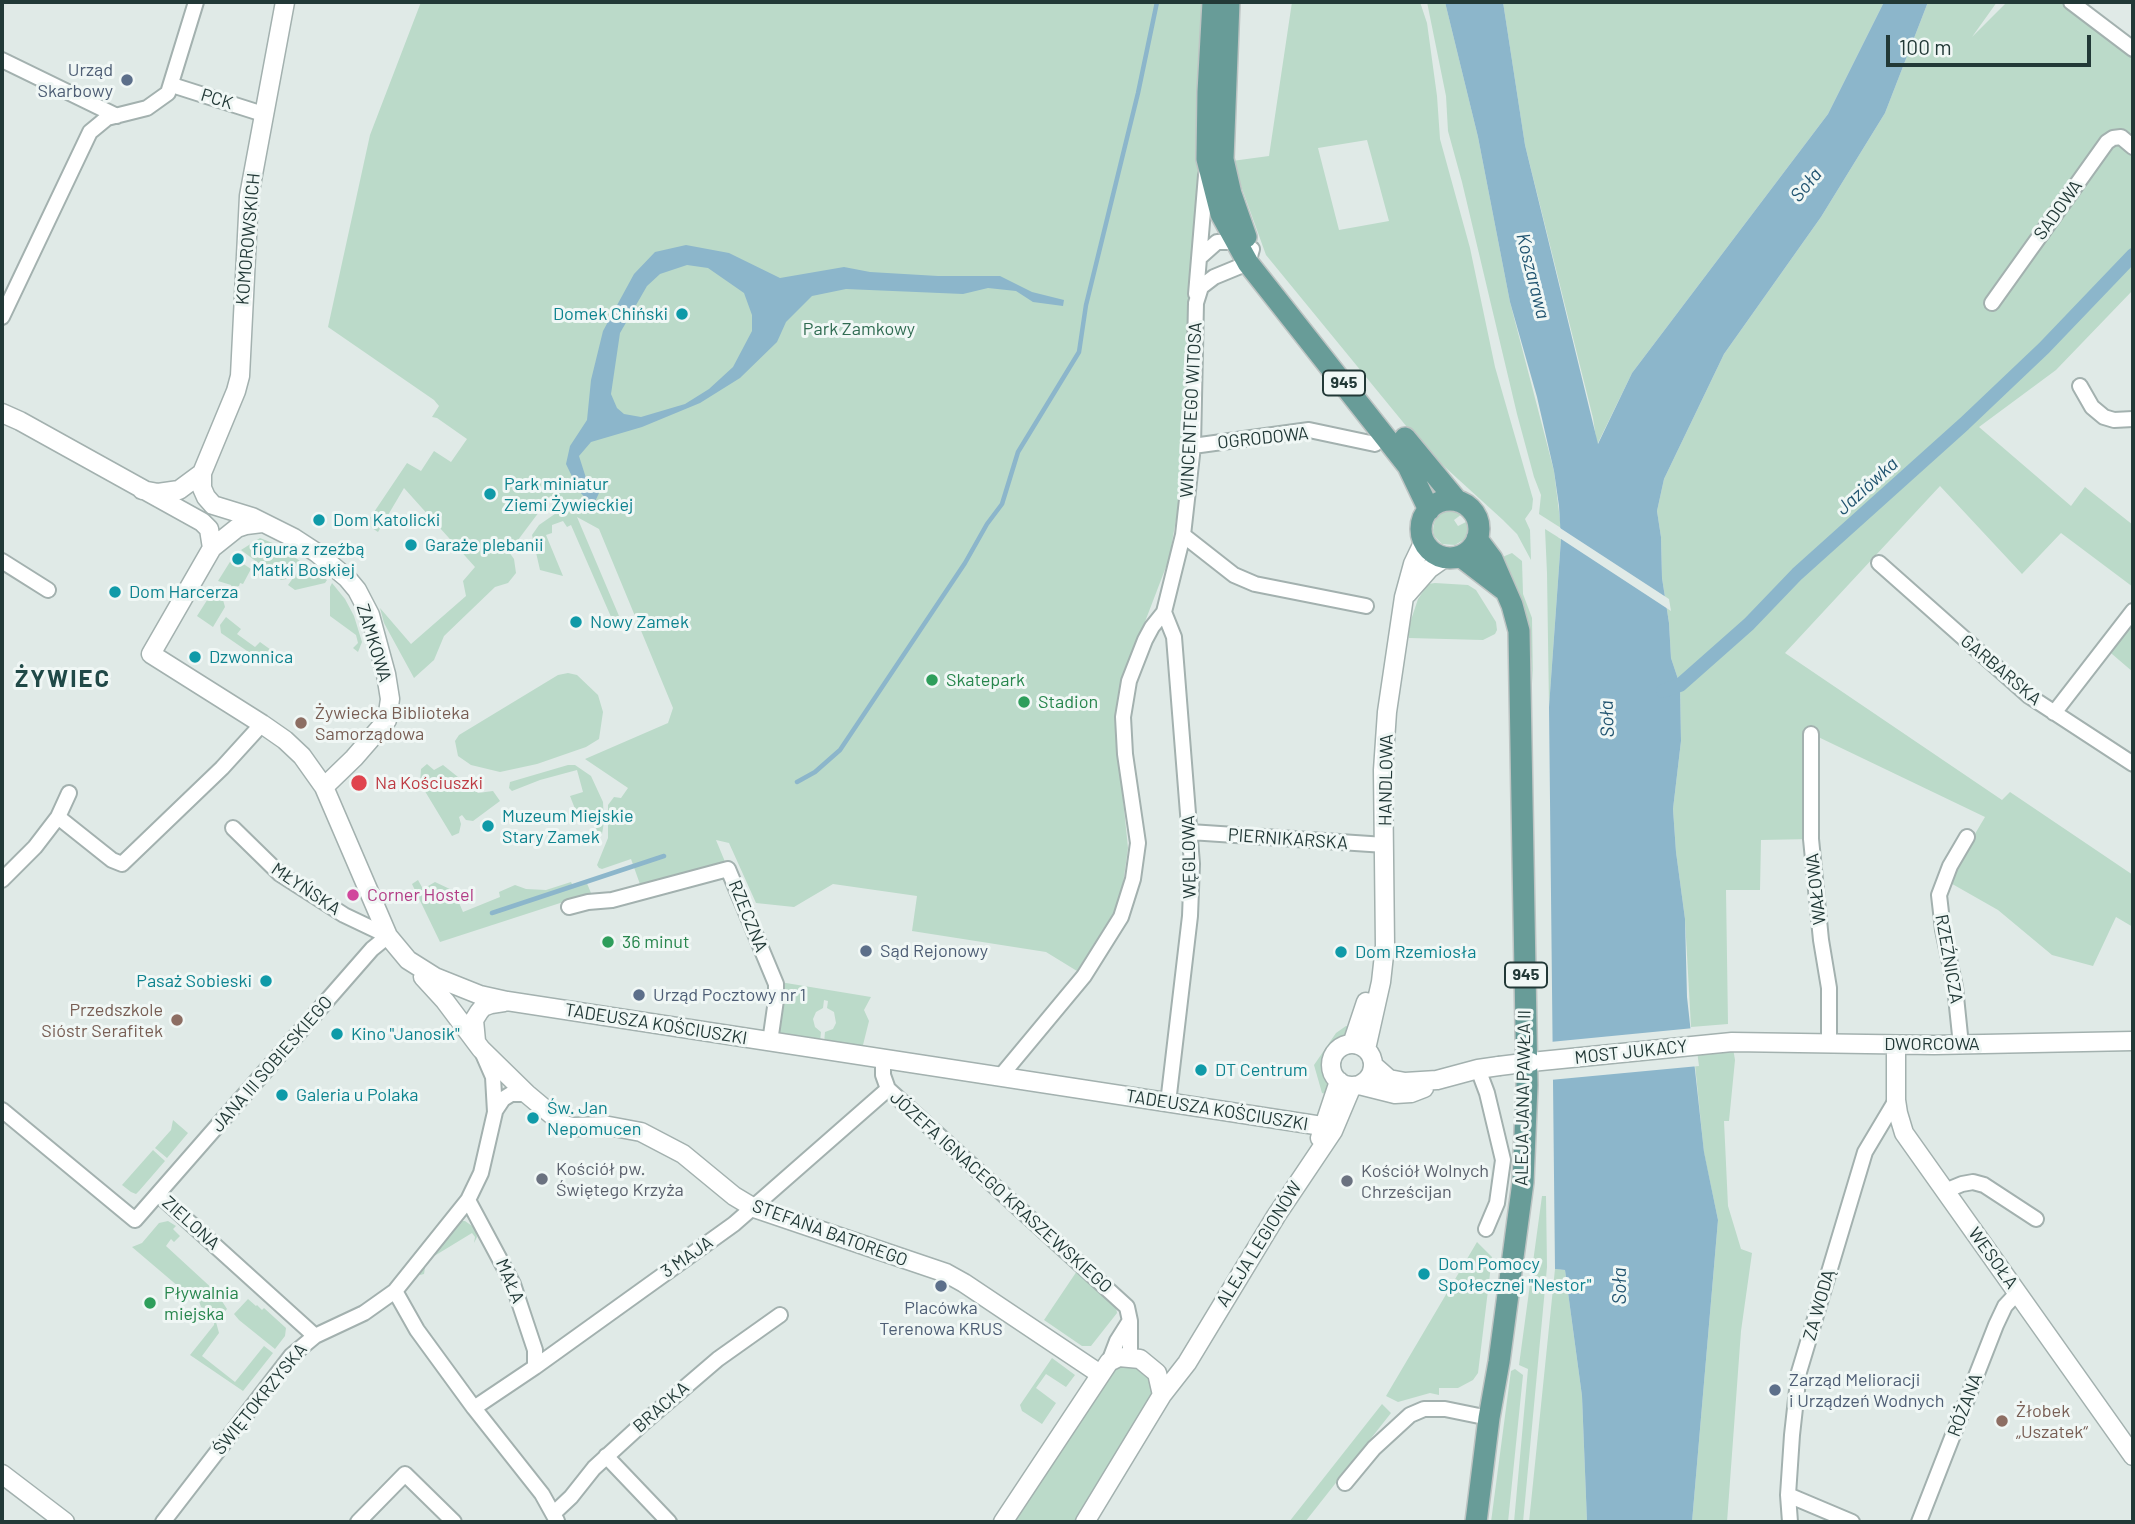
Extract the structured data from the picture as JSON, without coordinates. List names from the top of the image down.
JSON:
{
  "streets": {
    "main road": ["945", "ALEJA JANA PAWŁA II"],
    "street": [
      "PCK",
      "SADOWA",
      "KOMOROWSKICH",
      "WINCENTEGO WITOSA",
      "OGRODOWA",
      "ZAMKOWA",
      "GARBARSKA",
      "HANDLOWA",
      "PIERNIKARSKA",
      "WĘGLOWA",
      "MŁYŃSKA",
      "WAŁOWA",
      "RZECZNA",
      "RZEŹNICZA",
      "TADEUSZA KOŚCIUSZKI",
      "DWORCOWA",
      "MOST JUKACY",
      "JANA III SOBIESKIEGO",
      "JÓZEFA IGNACEGO KRASZEWSKIEGO",
      "ZIELONA",
      "STEFANA BATOREGO",
      "ALEJA LEGIONÓW",
      "3 MAJA",
      "WESOŁA",
      "MAŁA",
      "ZA WODĄ",
      "ŚWIĘTOKRZYSKA",
      "RÓŻANA",
      "BRACKA"
    ]
  },
  "crossings": [
    ["PCK", "KOMOROWSKICH"],
    ["KOMOROWSKICH", "ZAMKOWA"],
    ["945", "WINCENTEGO WITOSA"],
    ["945", "HANDLOWA"],
    ["945", "ALEJA JANA PAWŁA II"],
    ["WINCENTEGO WITOSA", "OGRODOWA"],
    ["WINCENTEGO WITOSA", "WĘGLOWA"],
    ["WINCENTEGO WITOSA", "TADEUSZA KOŚCIUSZKI"],
    ["ZAMKOWA", "TADEUSZA KOŚCIUSZKI"],
    ["HANDLOWA", "PIERNIKARSKA"],
    ["HANDLOWA", "ALEJA JANA PAWŁA II"],
    ["HANDLOWA", "ALEJA LEGIONÓW"],
    ["PIERNIKARSKA", "WĘGLOWA"],
    ["WĘGLOWA", "TADEUSZA KOŚCIUSZKI"],
    ["MŁYŃSKA", "TADEUSZA KOŚCIUSZKI"],
    ["MŁYŃSKA", "JANA III SOBIESKIEGO"],
    ["WAŁOWA", "DWORCOWA"],
    ["RZECZNA", "TADEUSZA KOŚCIUSZKI"],
    ["RZEŹNICZA", "DWORCOWA"],
    ["TADEUSZA KOŚCIUSZKI", "JANA III SOBIESKIEGO"],
    ["TADEUSZA KOŚCIUSZKI", "JÓZEFA IGNACEGO KRASZEWSKIEGO"],
    ["TADEUSZA KOŚCIUSZKI", "STEFANA BATOREGO"],
    ["TADEUSZA KOŚCIUSZKI", "ALEJA LEGIONÓW"],
    ["DWORCOWA", "MOST JUKACY"],
    ["DWORCOWA", "WESOŁA"],
    ["JANA III SOBIESKIEGO", "ZIELONA"],
    ["JÓZEFA IGNACEGO KRASZEWSKIEGO", "3 MAJA"],
    ["ZIELONA", "ŚWIĘTOKRZYSKA"],
    ["STEFANA BATOREGO", "3 MAJA"],
    ["STEFANA BATOREGO", "ŚWIĘTOKRZYSKA"],
    ["3 MAJA", "MAŁA"],
    ["3 MAJA", "BRACKA"],
    ["WESOŁA", "ZA WODĄ"],
    ["WESOŁA", "RÓŻANA"],
    ["MAŁA", "ŚWIĘTOKRZYSKA"],
    ["ŚWIĘTOKRZYSKA", "BRACKA"]
  ],
  "districts": ["ŻYWIEC"],
  "water": ["Soła", "Koszarawa", "Jaziówka"],
  "parks": ["Park Zamkowy"],
  "places": [
    "Urząd Skarbowy",
    "Domek Chiński",
    "Park miniatur Ziemi Żywieckiej",
    "Dom Katolicki",
    "Garaże plebanii",
    "figura z rzeźbą Matki Boskiej",
    "Dom Harcerza",
    "Nowy Zamek",
    "Dzwonnica",
    "Skatepark",
    "Stadion",
    "Żywiecka Biblioteka Samorządowa",
    "Na Kościuszki",
    "Muzeum Miejskie Stary Zamek",
    "Corner Hostel",
    "36 minut",
    "Sąd Rejonowy",
    "Dom Rzemiosła",
    "Pasaż Sobieski",
    "Urząd Pocztowy nr 1",
    "Przedszkole Sióstr Serafitek",
    "Kino \"Janosik\"",
    "DT Centrum",
    "Galeria u Polaka",
    "Św. Jan Nepomucen",
    "Kościół pw. Świętego Krzyża",
    "Kościół Wolnych Chrześcijan",
    "Dom Pomocy Społecznej \"Nestor\"",
    "Placówka Terenowa KRUS",
    "Pływalnia miejska",
    "Zarząd Melioracji i Urządzeń Wodnych",
    "Żłobek „Uszatek“"
  ],
  "scale_bar": "100 m"
}
